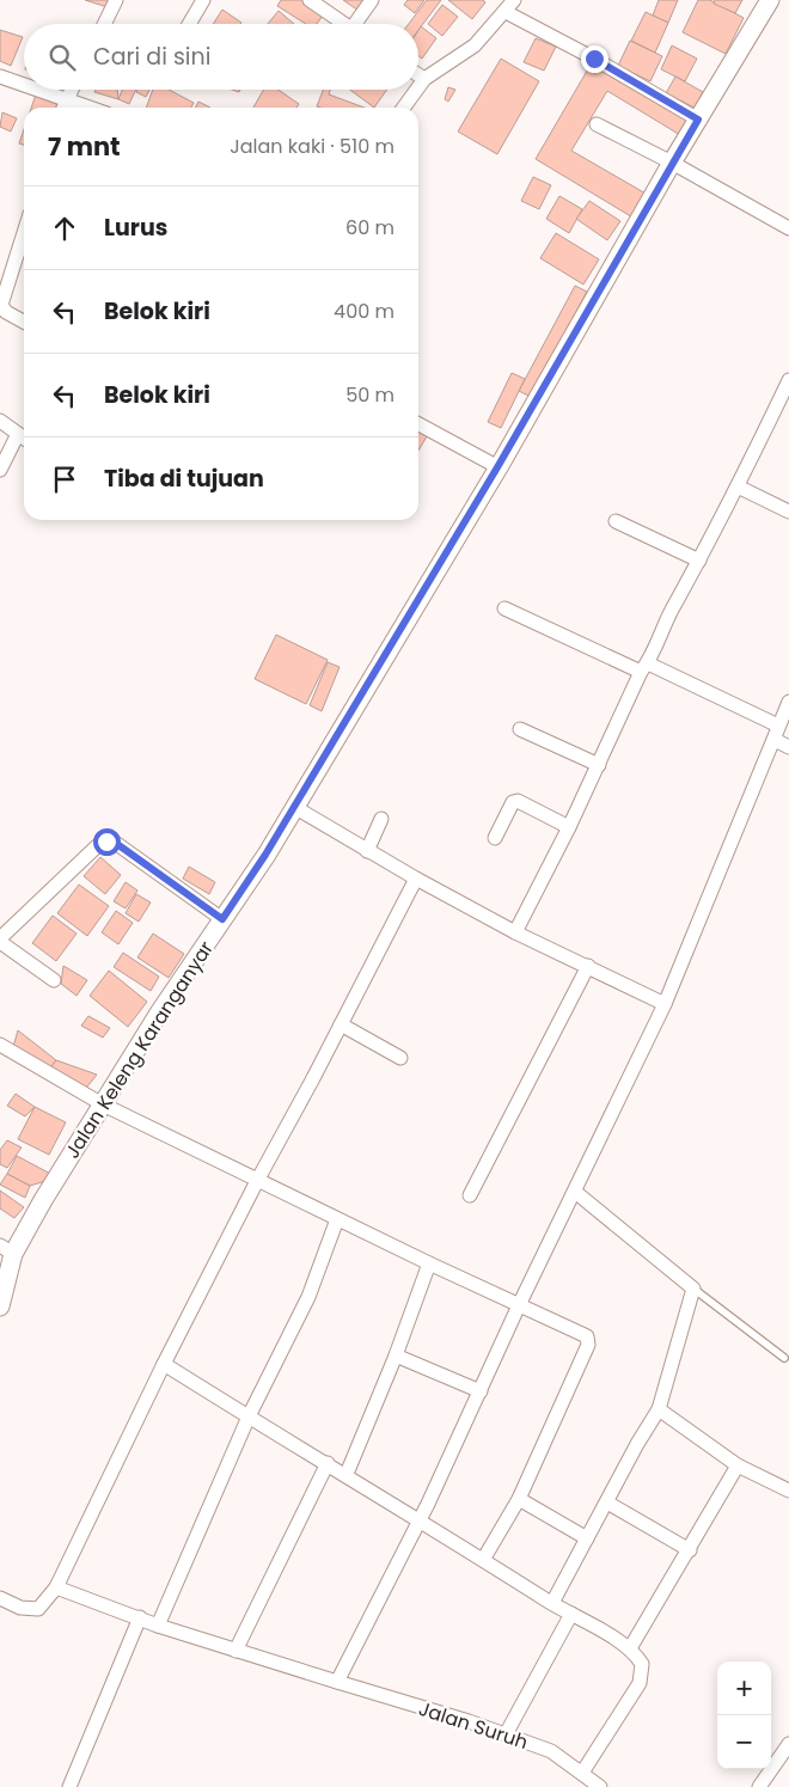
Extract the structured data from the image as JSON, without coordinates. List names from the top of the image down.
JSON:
{
  "streets": {
    "main road": ["Jalan Keleng Karanganyar"],
    "street": ["Jalan Suruh"]
  },
  "page": {
    "search": "Cari di sini",
    "heading": ["7 mnt", "Jalan kaki · 510 m"],
    "list": [
      ["Lurus", "60 m"],
      ["Belok kiri", "400 m"],
      ["Belok kiri", "50 m"],
      "Tiba di tujuan"
    ],
    "map_buttons": ["+", "−"]
  }
}
